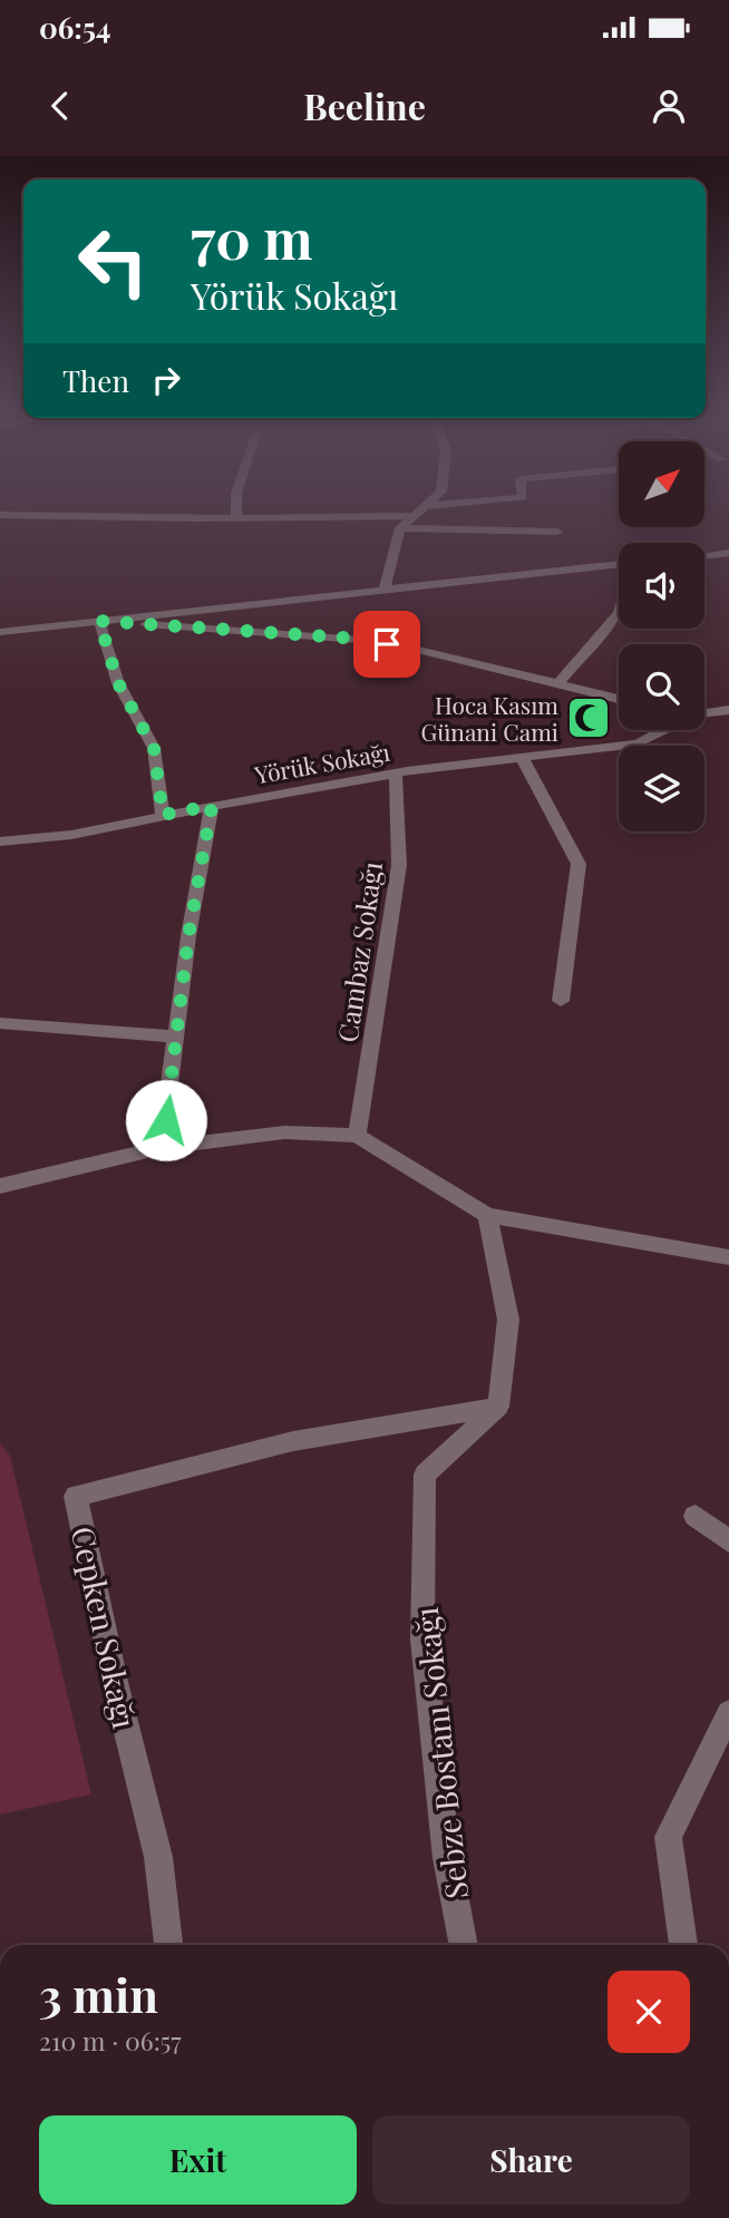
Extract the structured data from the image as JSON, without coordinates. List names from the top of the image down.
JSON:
{
  "streets": {
    "street": [
      "Yörük Sokağı",
      "Cambaz Sokağı",
      "Cepken Sokağı",
      "Sebze Bostanı Sokağı"
    ]
  },
  "crossings": [
    ["Yörük Sokağı", "Cambaz Sokağı"],
    ["Cepken Sokağı", "Sebze Bostanı Sokağı"]
  ],
  "places": {
    "mosque": ["Hoca Kasım Günani Cami"]
  },
  "north": "top right",
  "page": {
    "status": "06:54",
    "header": "Beeline",
    "turn": ["70 m", "Yörük Sokağı"],
    "then": "Then",
    "heading": ["3 min", "210 m · 06:57"],
    "buttons": ["Exit", "Share"]
  }
}
